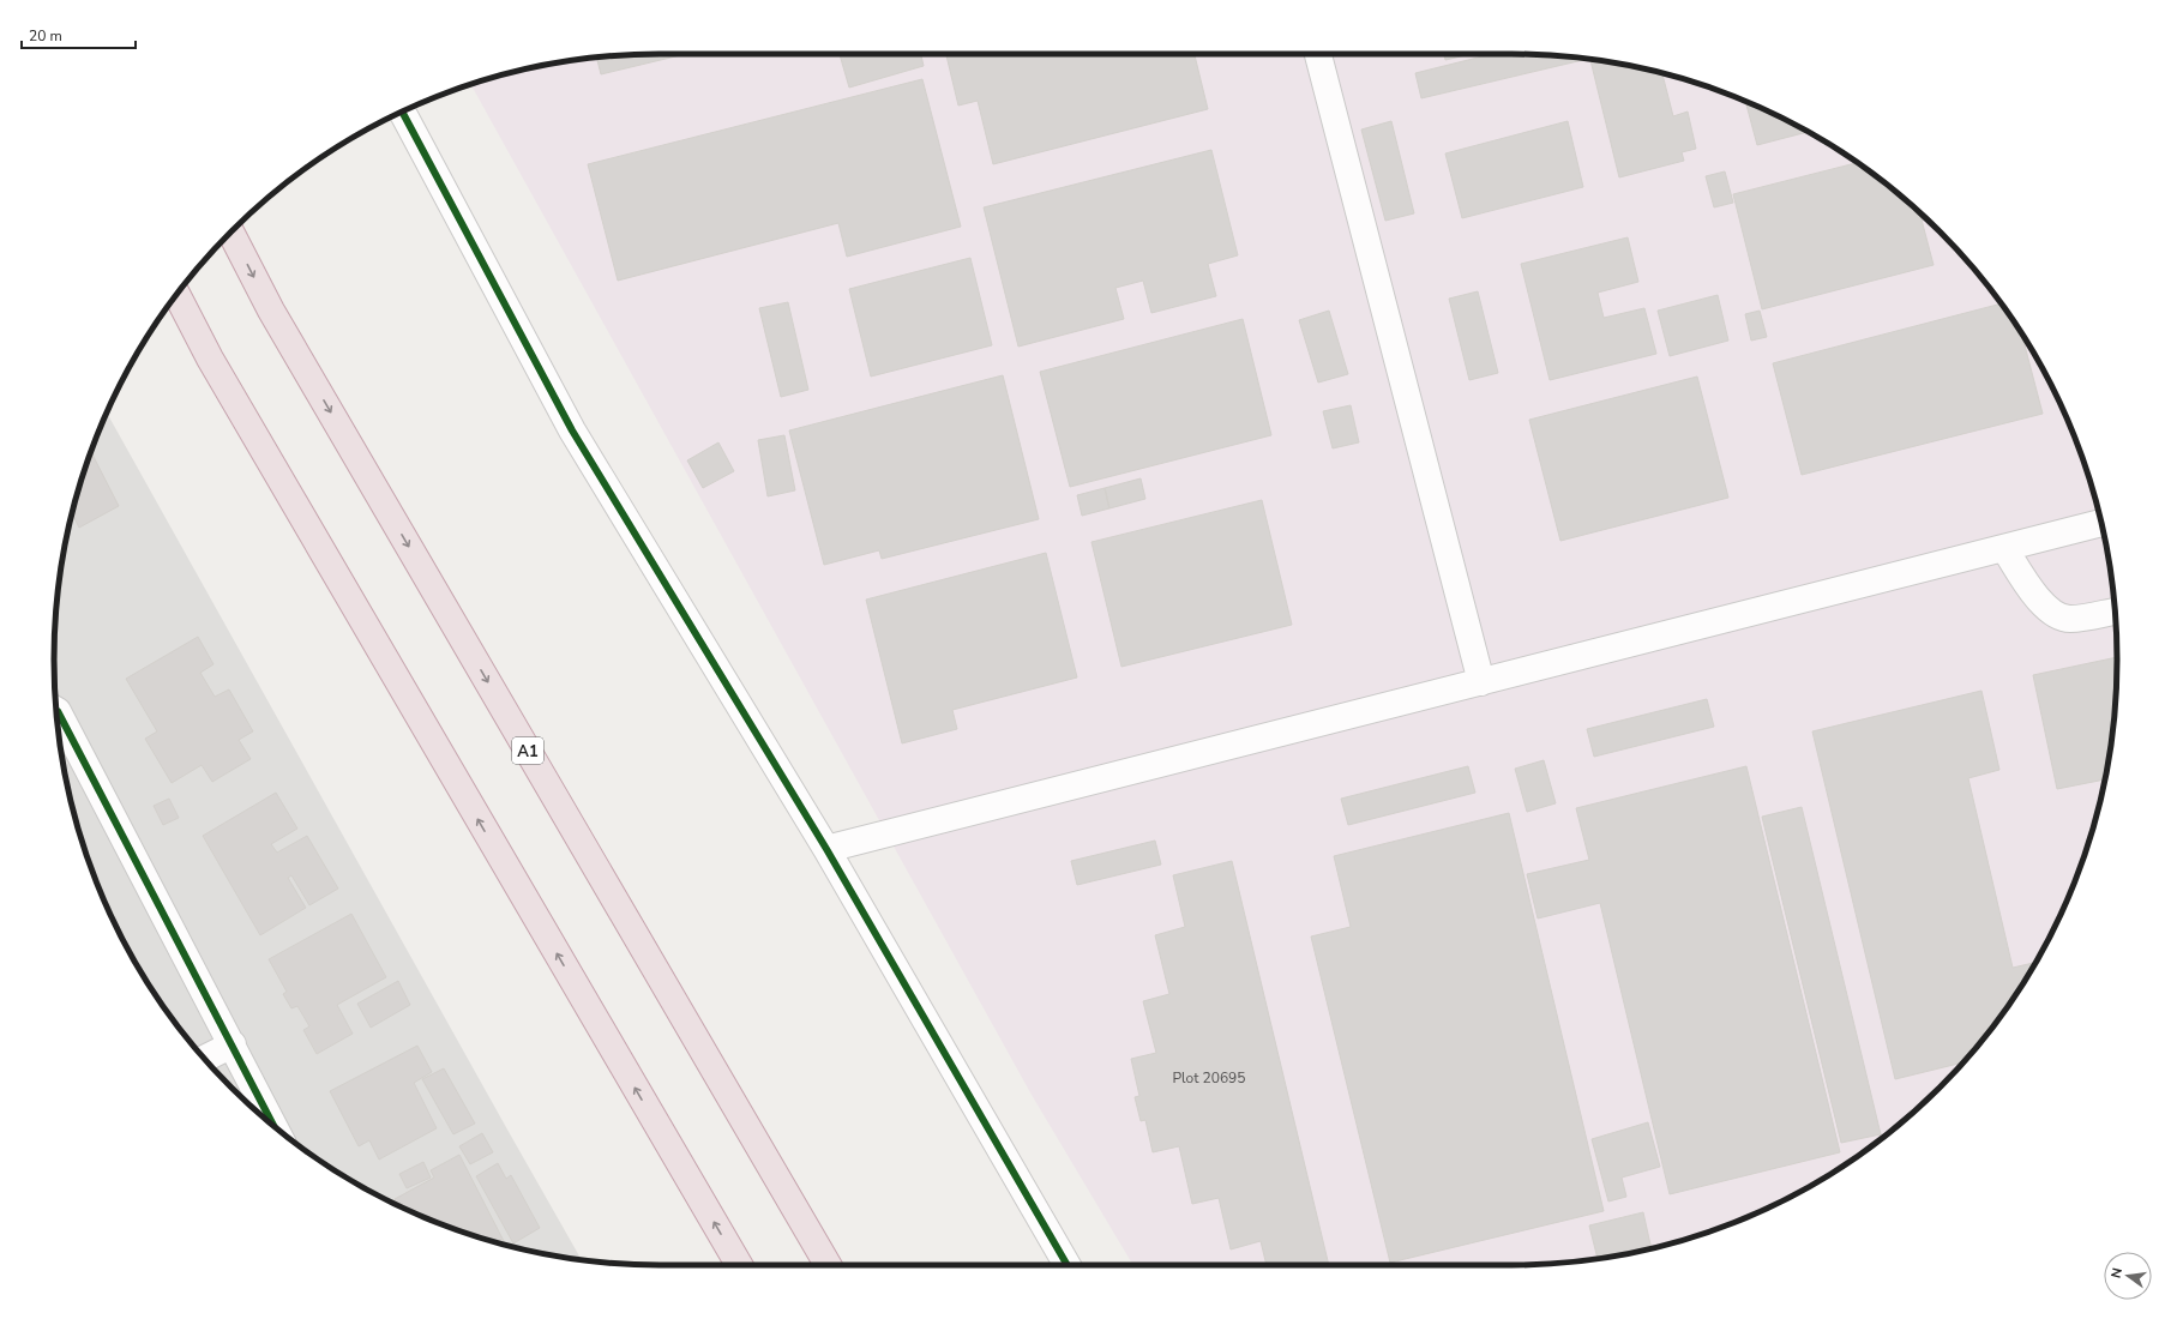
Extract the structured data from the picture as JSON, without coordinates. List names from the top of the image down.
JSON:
{
  "streets": {
    "highway": ["A1"]
  },
  "house_numbers": ["Plot 20695"],
  "scale_bar": "20 m",
  "north": "left"
}
